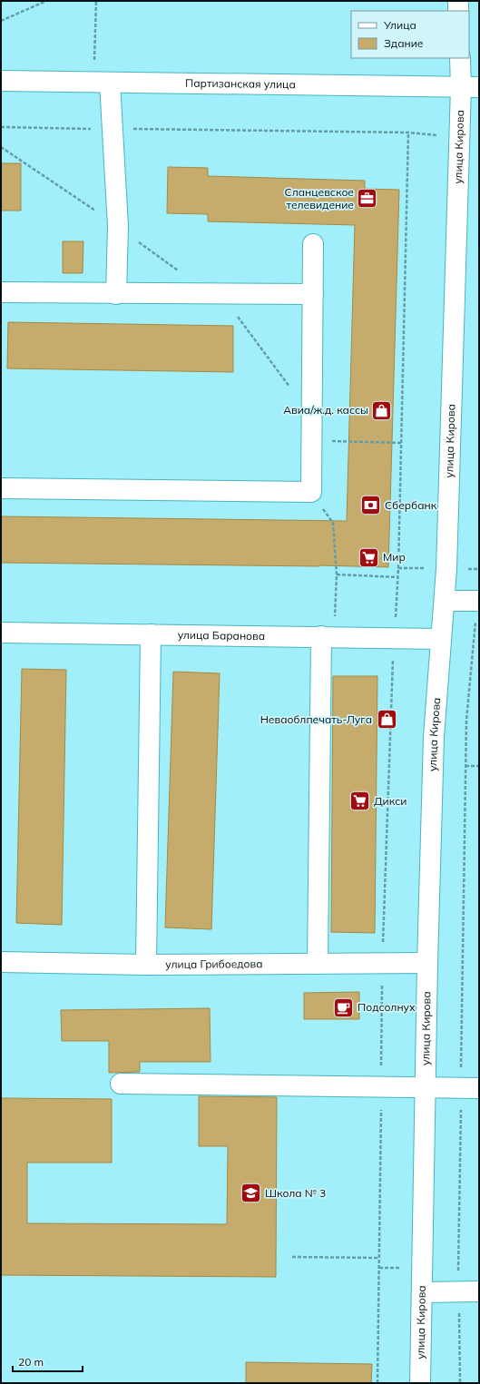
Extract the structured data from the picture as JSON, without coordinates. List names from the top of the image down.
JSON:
{
  "streets": {
    "street": [
      "Партизанская улица",
      "улица Кирова",
      "улица Баранова",
      "улица Грибоедова"
    ]
  },
  "crossings": [
    ["Партизанская улица", "улица Кирова"],
    ["улица Кирова", "улица Баранова"],
    ["улица Кирова", "улица Грибоедова"]
  ],
  "places": {
    "office": ["Сланцевское телевидение"],
    "shop": ["Авиа/ж.д. кассы", "Неваоблпечать-Луга"],
    "bank": ["Сбербанк"],
    "supermarket": ["Мир", "Дикси"],
    "cafe": ["Подсолнух"],
    "school or university": ["Школа № 3"]
  },
  "legend": ["Улица", "Здание"],
  "scale_bar": "20 m"
}
